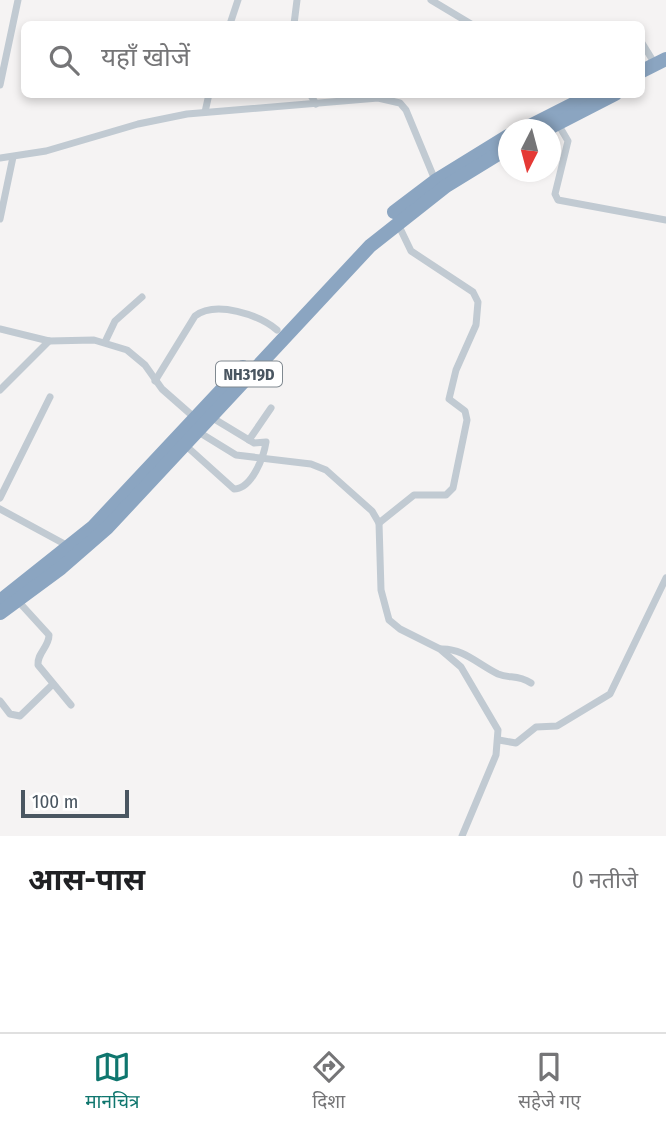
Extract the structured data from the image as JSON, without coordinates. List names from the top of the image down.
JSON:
{
  "streets": {
    "highway": ["NH319D"]
  },
  "scale_bar": "100 m",
  "north": "bottom",
  "page": {
    "search": "यहाँ खोजें",
    "scale": "100 m",
    "heading": ["आस-पास", "0 नतीजे"],
    "nav": ["मानचित्र", "दिशा", "सहेजे गए"]
  }
}
